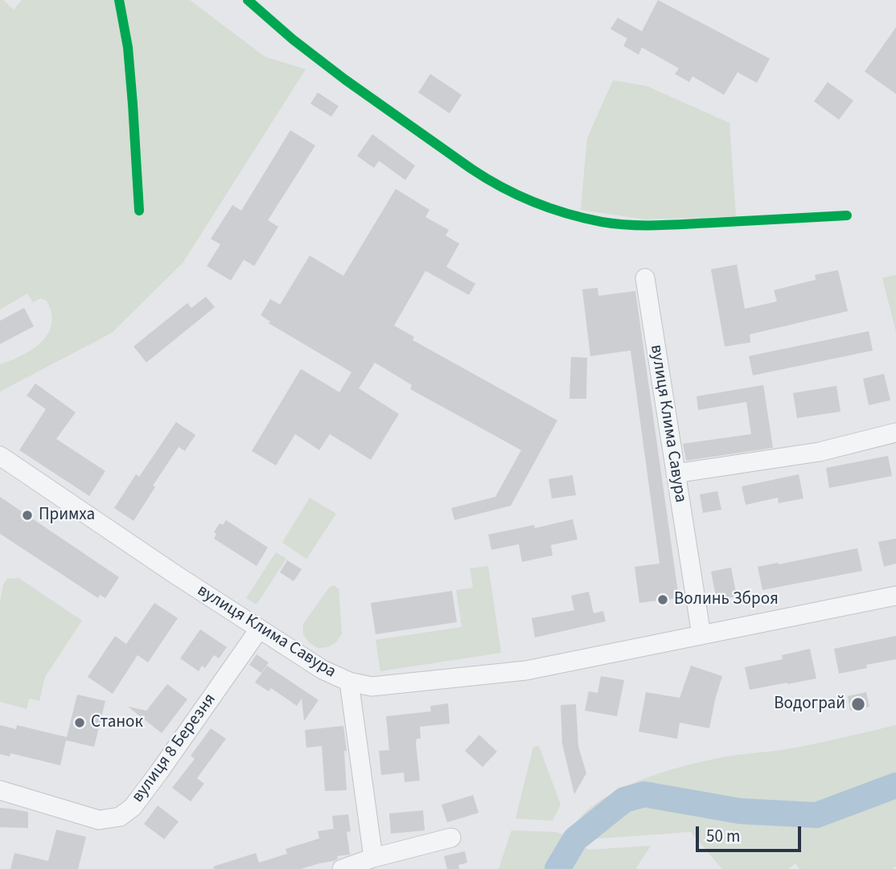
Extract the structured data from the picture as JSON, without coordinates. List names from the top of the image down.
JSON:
{
  "streets": {
    "street": ["вулиця Клима Савура", "вулиця 8 Березня"]
  },
  "crossings": [
    ["вулиця Клима Савура", "вулиця 8 Березня"]
  ],
  "places": [
    "Примха",
    "Волинь Зброя",
    "Водограй",
    "Станок"
  ],
  "scale_bar": "50 m"
}
